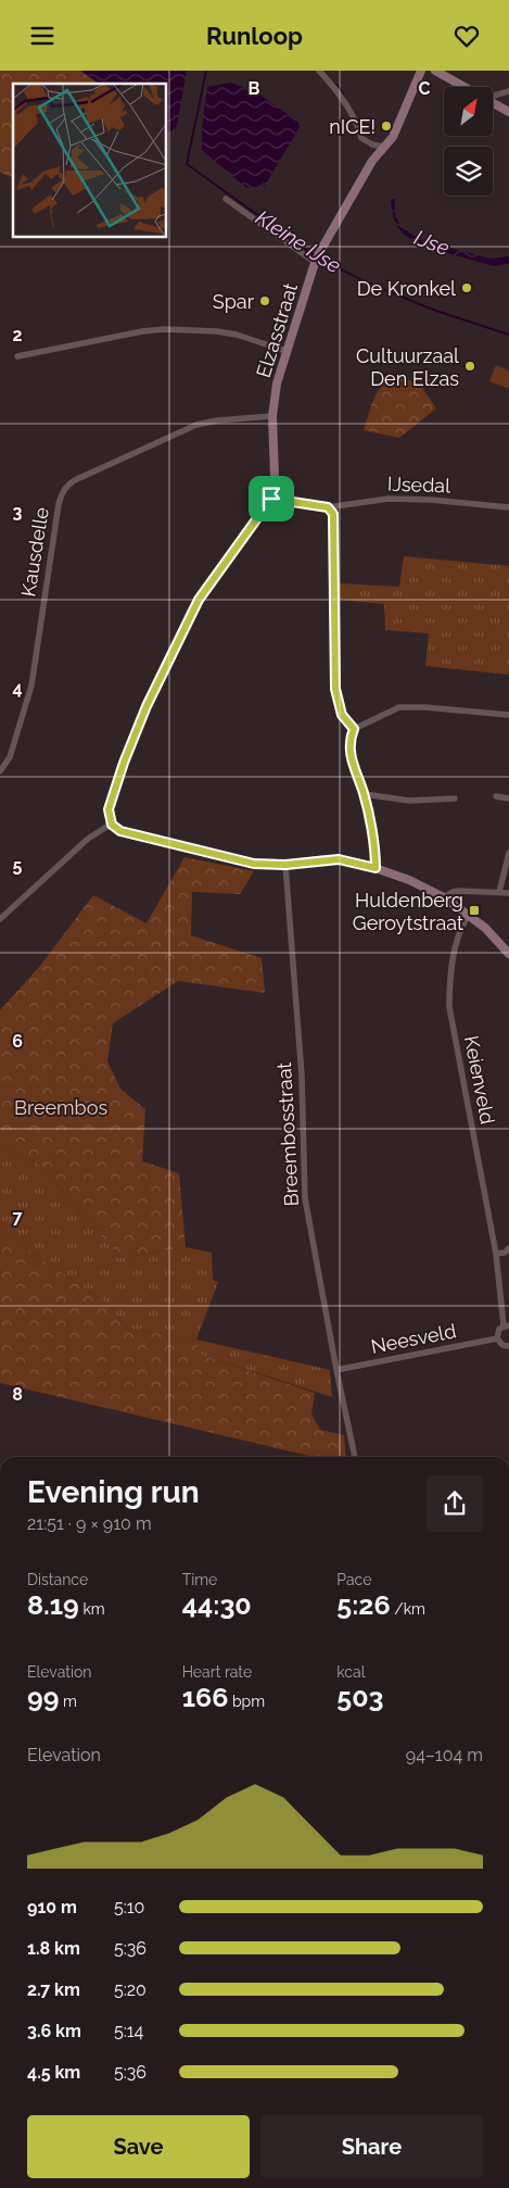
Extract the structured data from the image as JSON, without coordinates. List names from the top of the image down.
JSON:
{
  "streets": {
    "street": [
      "Elzasstraat",
      "IJsedal",
      "Kausdelle",
      "Keienveld",
      "Breembosstraat",
      "Neesveld"
    ]
  },
  "crossings": [
    ["Elzasstraat", "IJsedal"],
    ["Elzasstraat", "Kausdelle"],
    ["Breembosstraat", "Neesveld"]
  ],
  "water": ["Kleine IJse", "IJse"],
  "parks": ["Breembos"],
  "places": {
    "other": [
      "nICE!",
      "De Kronkel",
      "Spar",
      "Cultuurzaal Den Elzas"
    ],
    "transit": ["Huldenberg Geroytstraat"]
  },
  "north": "top right",
  "page": {
    "header": "Runloop",
    "heading": ["Evening run", "21:51 · 9 × 910 m"],
    "stats": [
      ["Distance", "8.19 km"],
      ["Time", "44:30"],
      ["Pace", "5:26 /km"],
      ["Elevation", "99 m"],
      ["Heart rate", "166 bpm"],
      ["kcal", "503"]
    ],
    "chart": ["Elevation", "94–104 m"],
    "list": [
      {
        "name": "910 m",
        "note": "5:10"
      },
      {
        "name": "1.8 km",
        "note": "5:36"
      },
      {
        "name": "2.7 km",
        "note": "5:20"
      },
      {
        "name": "3.6 km",
        "note": "5:14"
      },
      {
        "name": "4.5 km",
        "note": "5:36"
      }
    ],
    "buttons": ["Save", "Share"]
  },
  "grid": {
    "columns": ["B", "C"],
    "rows": [
      "2",
      "3",
      "4",
      "5",
      "6",
      "7",
      "8"
    ]
  }
}
